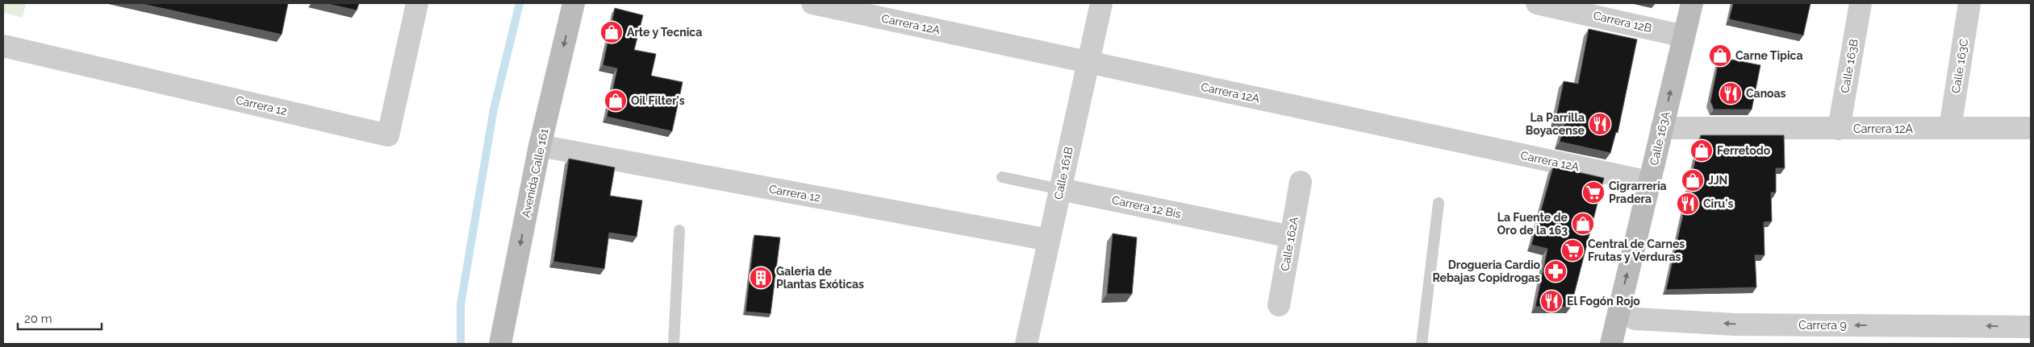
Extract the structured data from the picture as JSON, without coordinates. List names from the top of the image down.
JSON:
{
  "streets": {
    "main road": ["Calle 163A", "Avenida Calle 161"],
    "street": [
      "Carrera 12B",
      "Carrera 12A",
      "Calle 163B",
      "Calle 163C",
      "Carrera 12",
      "Calle 161B",
      "Carrera 12 Bis",
      "Calle 162A",
      "Carrera 9"
    ]
  },
  "crossings": [
    ["Carrera 12B", "Calle 163A"],
    ["Carrera 12A", "Calle 163B"],
    ["Carrera 12A", "Calle 163C"],
    ["Carrera 12A", "Calle 163A"],
    ["Carrera 12A", "Calle 161B"],
    ["Carrera 12", "Avenida Calle 161"],
    ["Carrera 12", "Calle 161B"],
    ["Calle 163A", "Carrera 9"],
    ["Calle 161B", "Carrera 12 Bis"],
    ["Carrera 12 Bis", "Calle 162A"]
  ],
  "one_way": ["Calle 163A", "Avenida Calle 161", "Carrera 9"],
  "places": {
    "shop": [
      "Arte y Tecnica",
      "Carne Tipica",
      "Oil Filter's",
      "Ferretodo",
      "JJN",
      "La Fuente de Oro de la 163"
    ],
    "restaurant": [
      "Canoas",
      "La Parrilla Boyacense",
      "Ciru's",
      "El Fogón Rojo"
    ],
    "supermarket": ["Cigrarrería Pradera", "Central de Carnes Frutas y Verduras"],
    "pharmacy": ["Drogueria Cardio Rebajas Copidrogas"],
    "building": ["Galeria de Plantas Exóticas"]
  },
  "scale_bar": "20 m"
}
